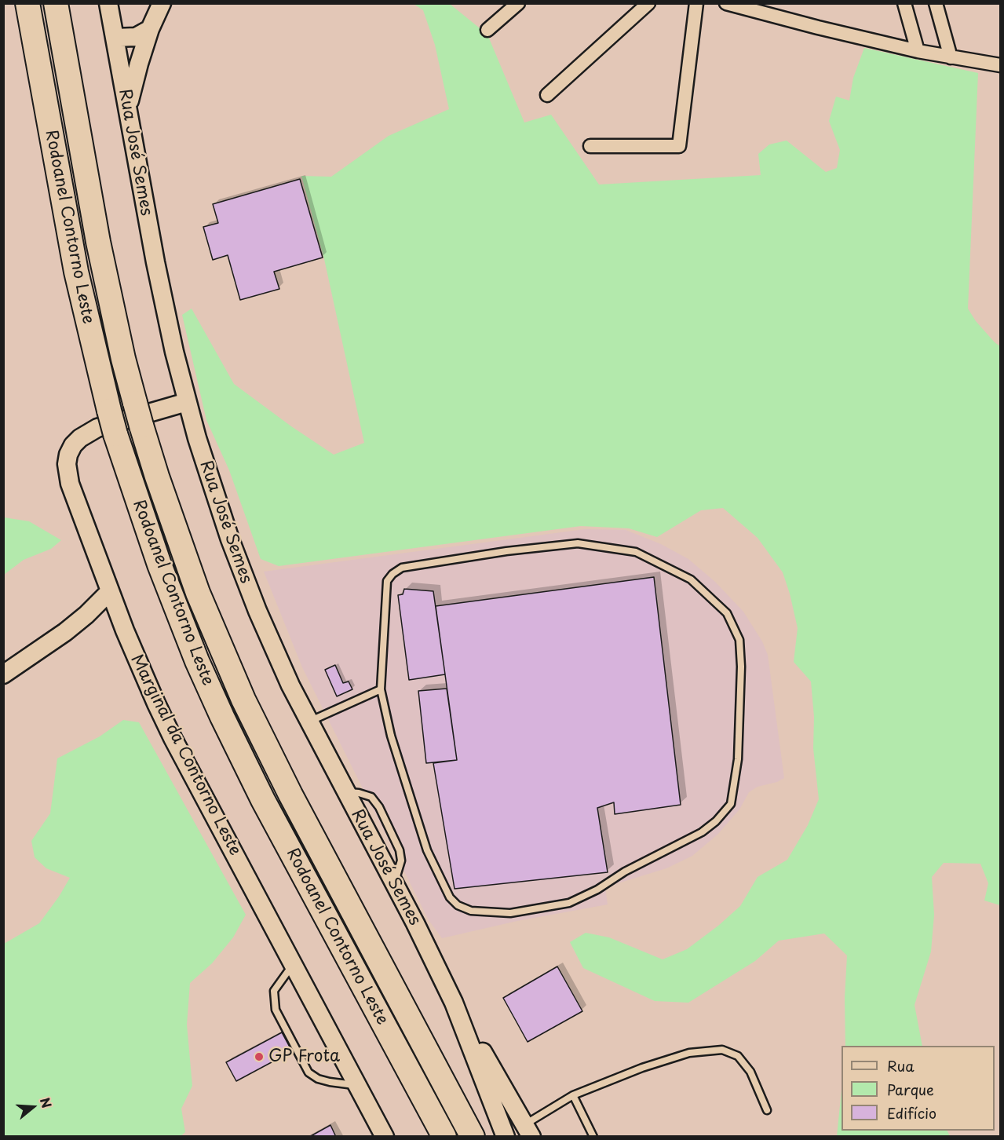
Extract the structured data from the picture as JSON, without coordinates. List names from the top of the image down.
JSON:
{
  "streets": {
    "highway": ["Rodoanel Contorno Leste"],
    "main road": ["Rua José Semes", "Marginal da Contorno Leste"]
  },
  "crossings": [
    ["Rua José Semes", "Marginal da Contorno Leste"]
  ],
  "places": ["GP Frota"],
  "legend": ["Rua", "Parque", "Edifício"],
  "north": "right"
}
